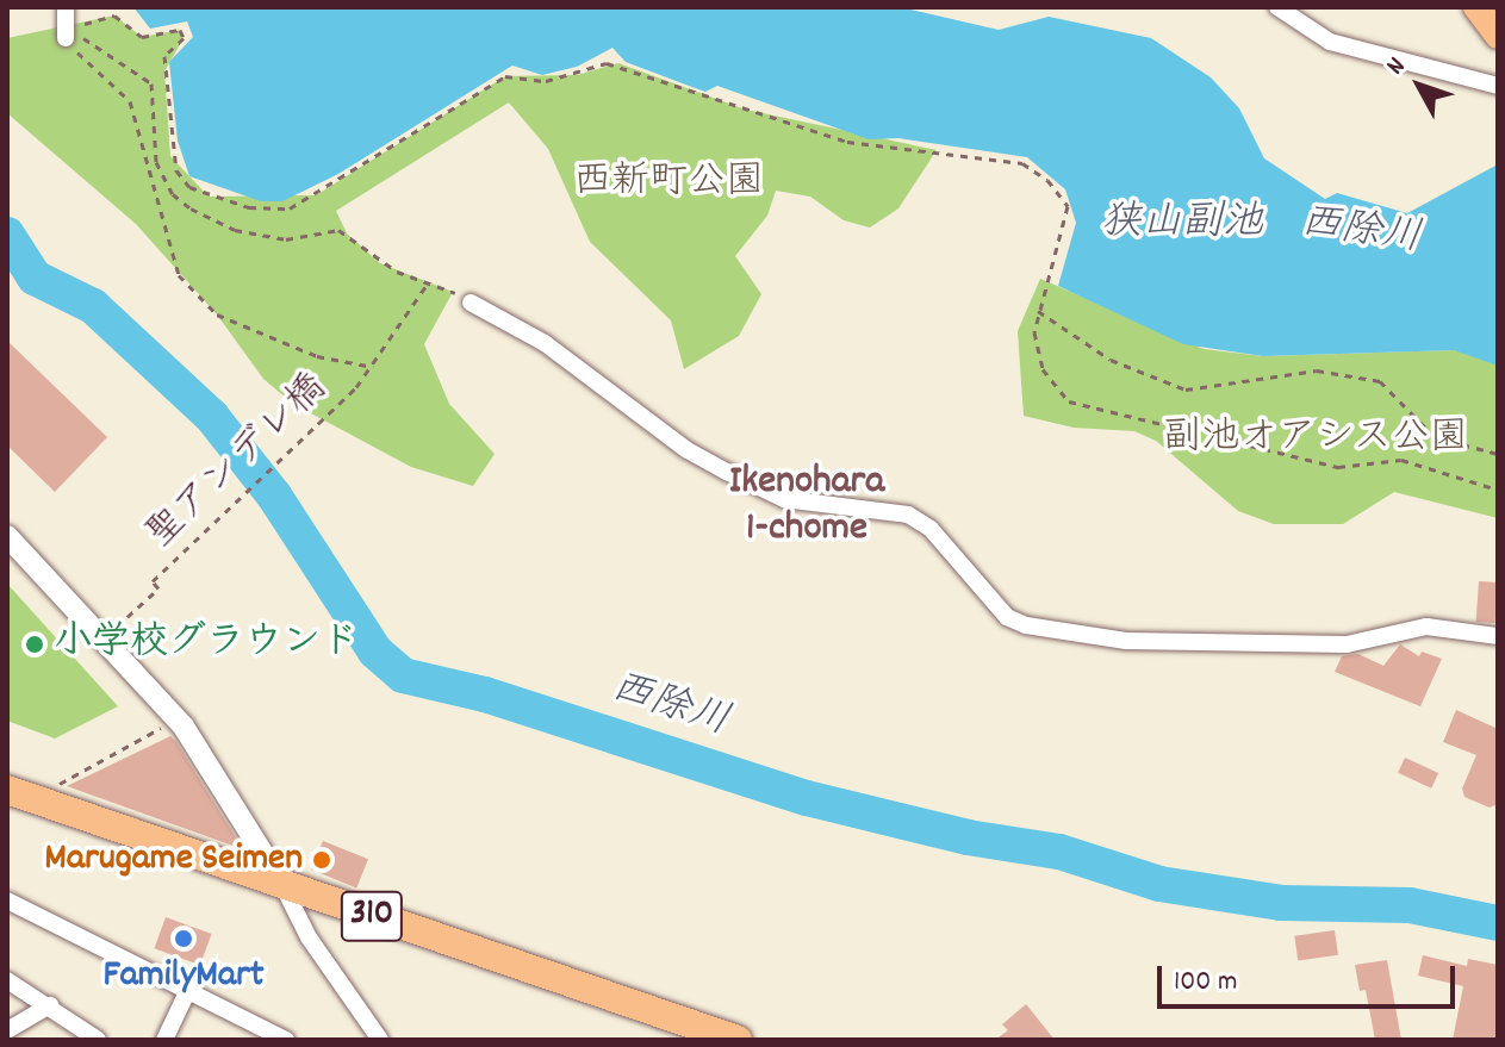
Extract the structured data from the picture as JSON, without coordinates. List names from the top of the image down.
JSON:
{
  "streets": {
    "highway": ["310"],
    "path": ["聖アンデレ橋"]
  },
  "districts": ["Ikenohara 1-chome"],
  "water": ["狭山副池", "西除川"],
  "parks": ["西新町公園", "副池オアシス公園"],
  "places": ["小学校グラウンド", "Marugame Seimen", "FamilyMart"],
  "scale_bar": "100 m",
  "north": "top left"
}
